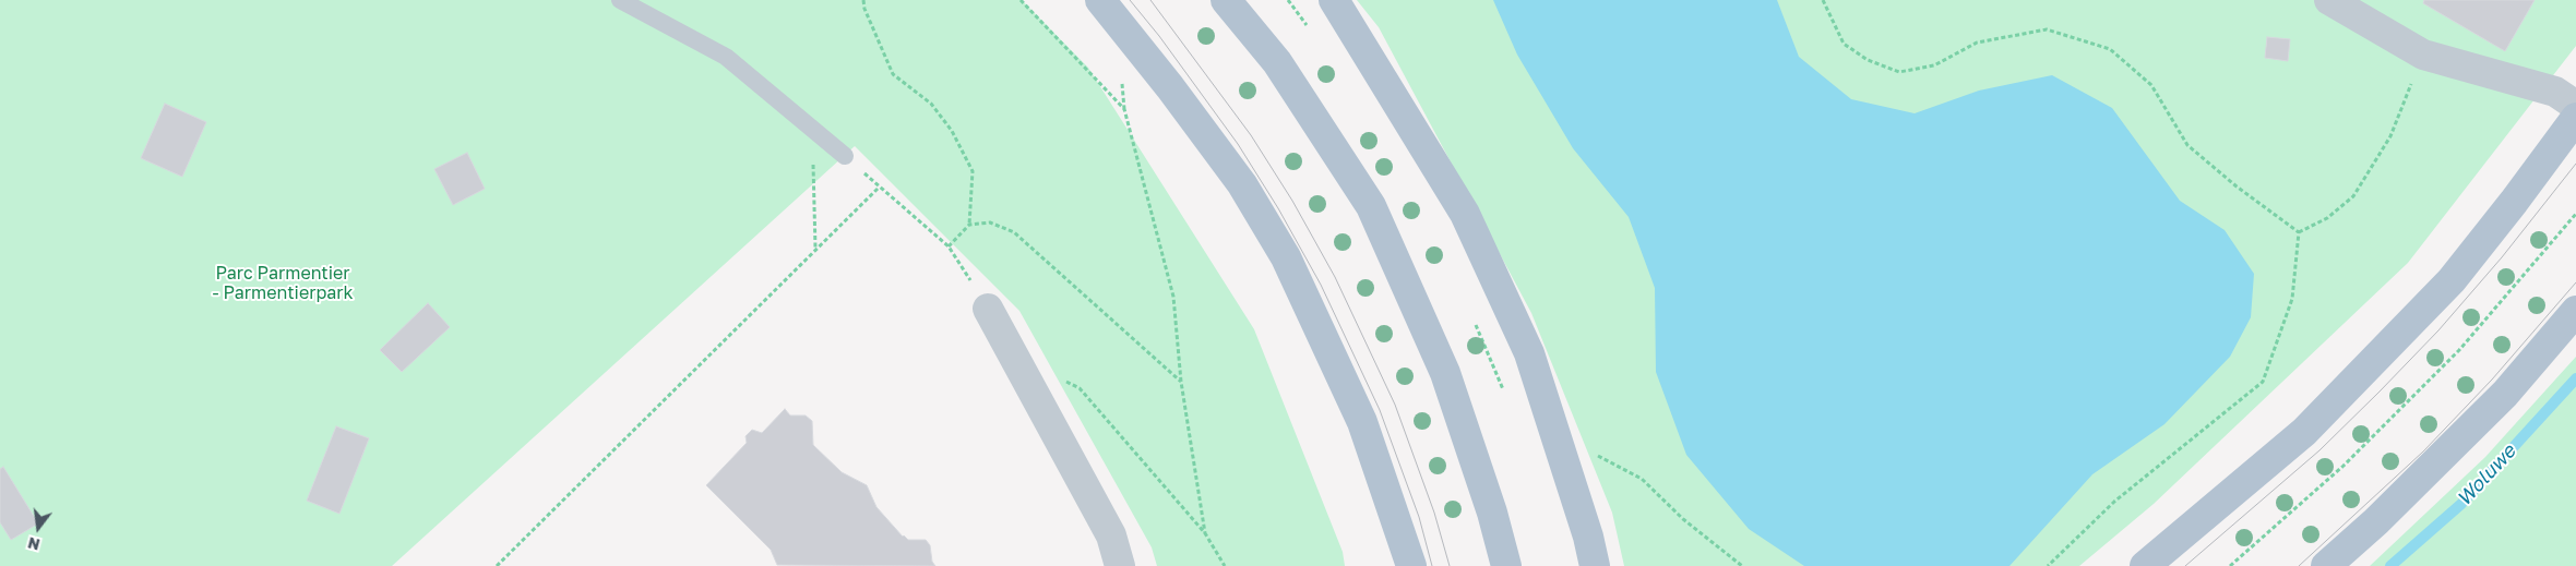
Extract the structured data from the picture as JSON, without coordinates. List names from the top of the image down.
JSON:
{
  "water": ["Woluwe"],
  "parks": ["Parc Parmentier - Parmentierpark"],
  "north": "bottom"
}
